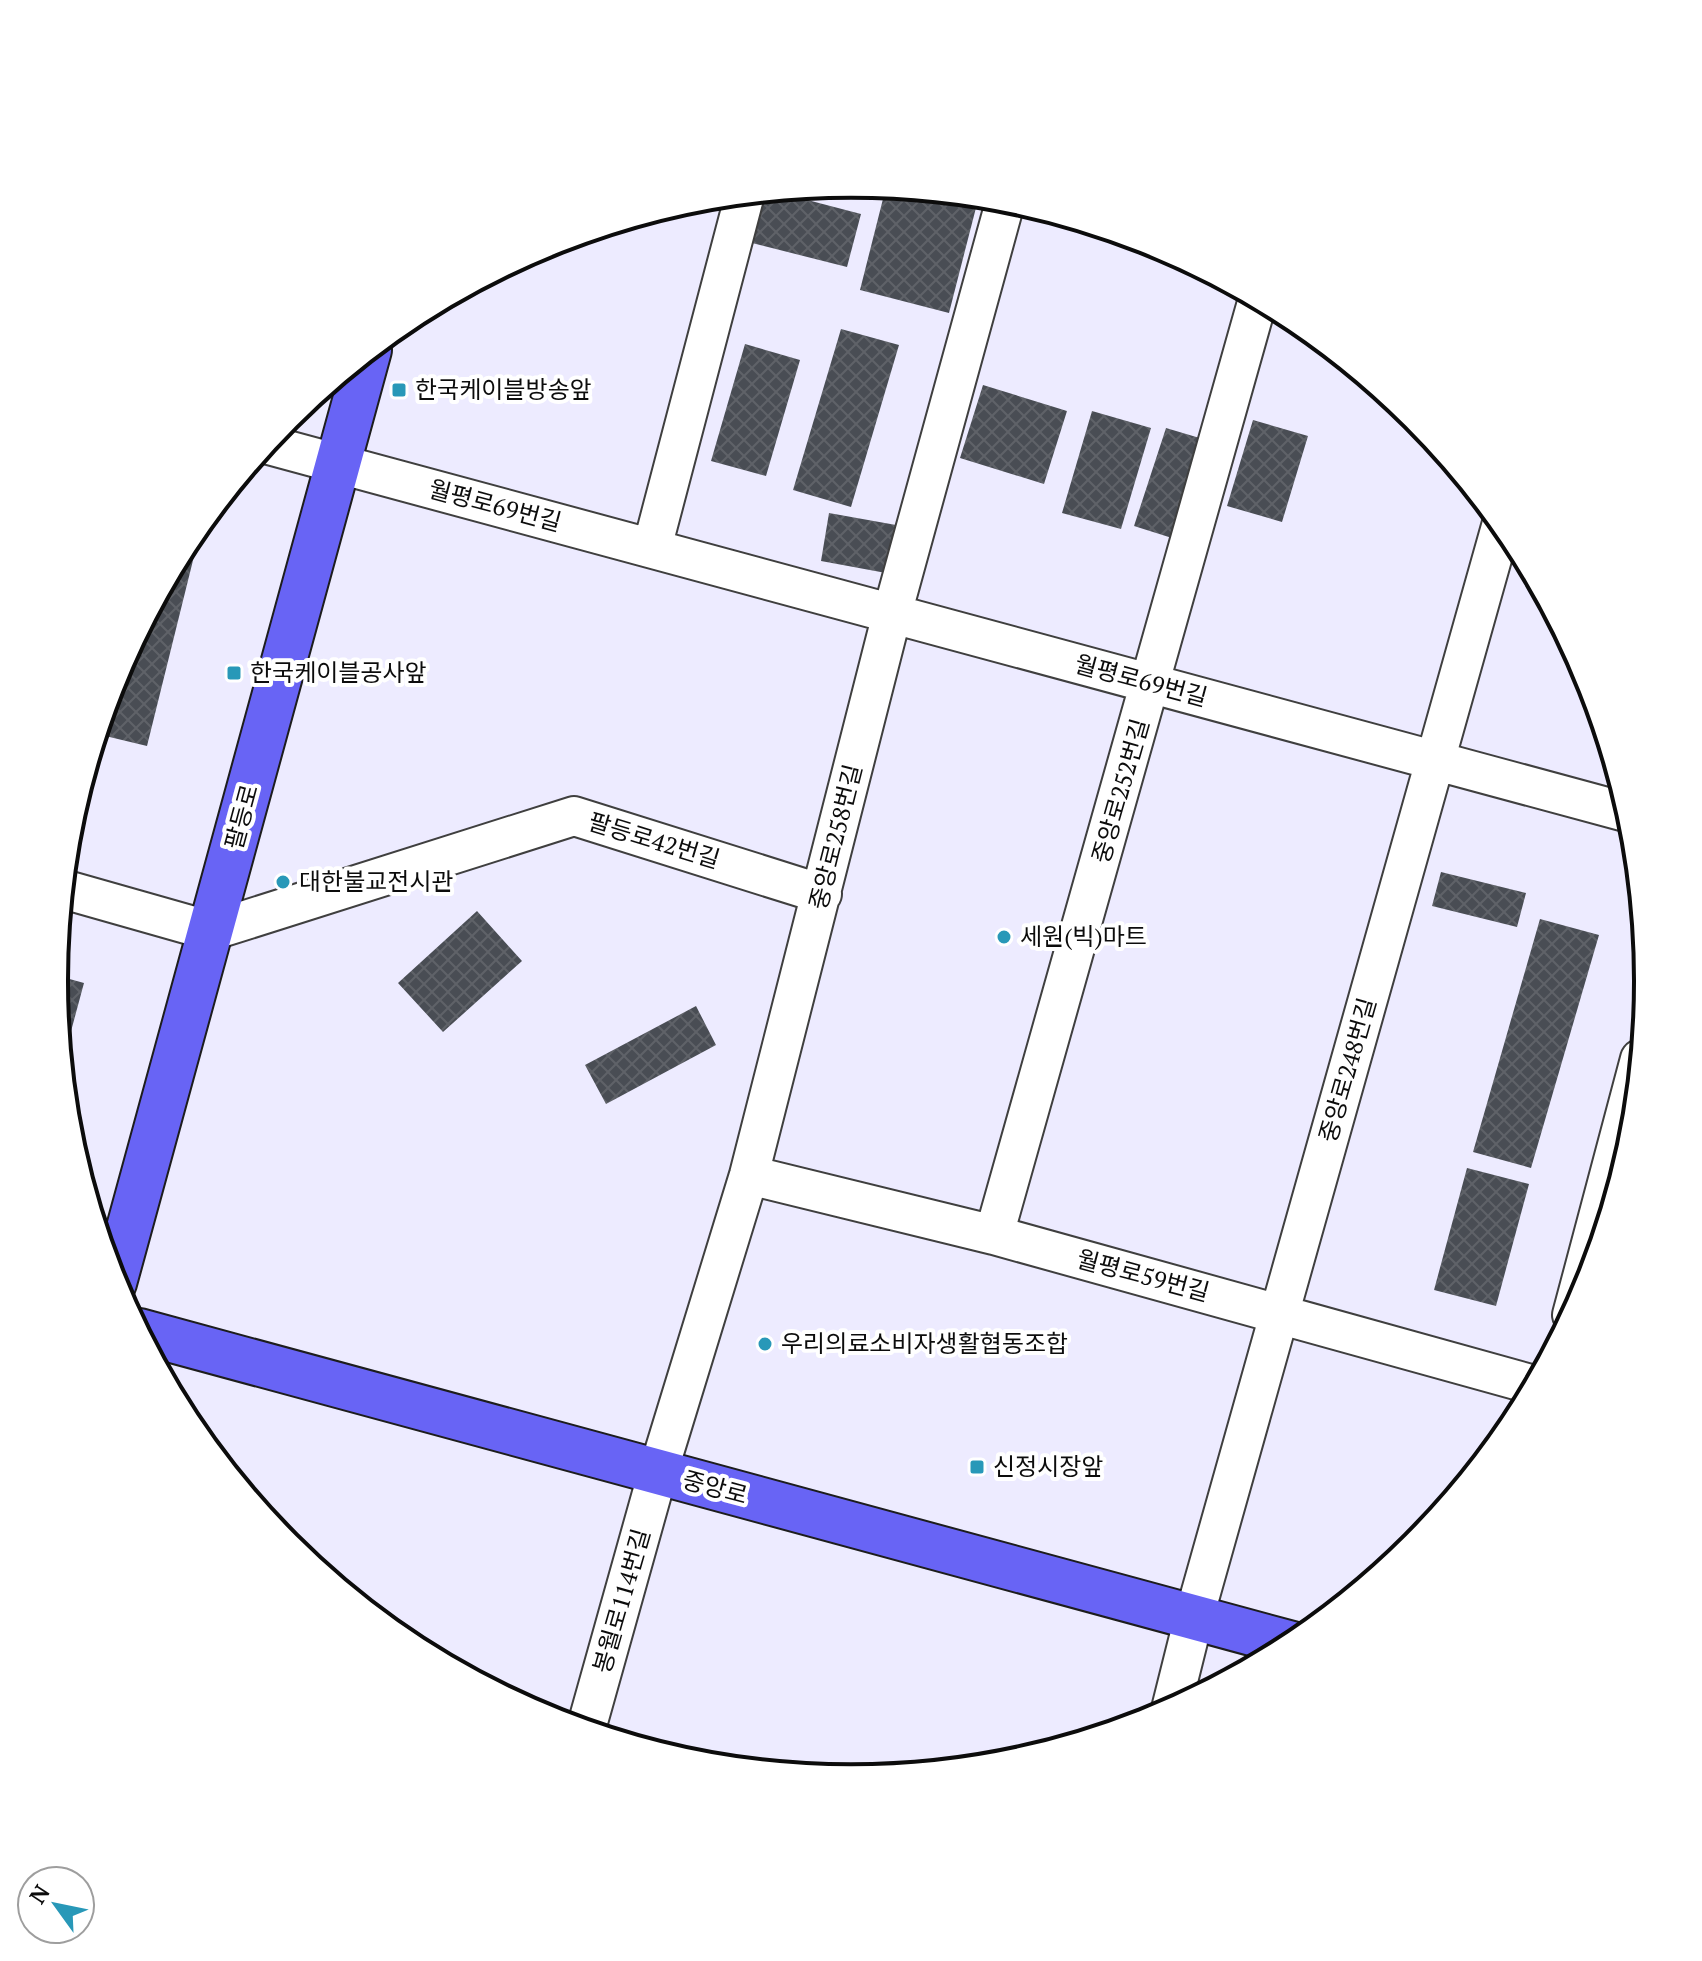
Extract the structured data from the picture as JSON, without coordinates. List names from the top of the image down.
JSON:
{
  "streets": {
    "main road": ["팔등로", "중앙로"],
    "street": [
      "월평로69번길",
      "중앙로252번길",
      "중앙로258번길",
      "팔등로42번길",
      "중앙로248번길",
      "월평로59번길",
      "봉월로114번길"
    ]
  },
  "crossings": [
    ["월평로69번길", "중앙로252번길"],
    ["월평로69번길", "팔등로"],
    ["월평로69번길", "중앙로258번길"],
    ["월평로69번길", "중앙로248번길"],
    ["중앙로252번길", "월평로59번길"],
    ["팔등로", "팔등로42번길"],
    ["중앙로258번길", "팔등로42번길"],
    ["중앙로258번길", "월평로59번길"],
    ["중앙로258번길", "중앙로"],
    ["중앙로258번길", "봉월로114번길"],
    ["중앙로248번길", "월평로59번길"],
    ["중앙로248번길", "중앙로"],
    ["중앙로", "봉월로114번길"]
  ],
  "places": {
    "transit": ["한국케이블방송앞", "한국케이블공사앞", "신정시장앞"],
    "other": ["대한불교전시관", "세원(빅)마트", "우리의료소비자생활협동조합"]
  },
  "north": "top left"
}
